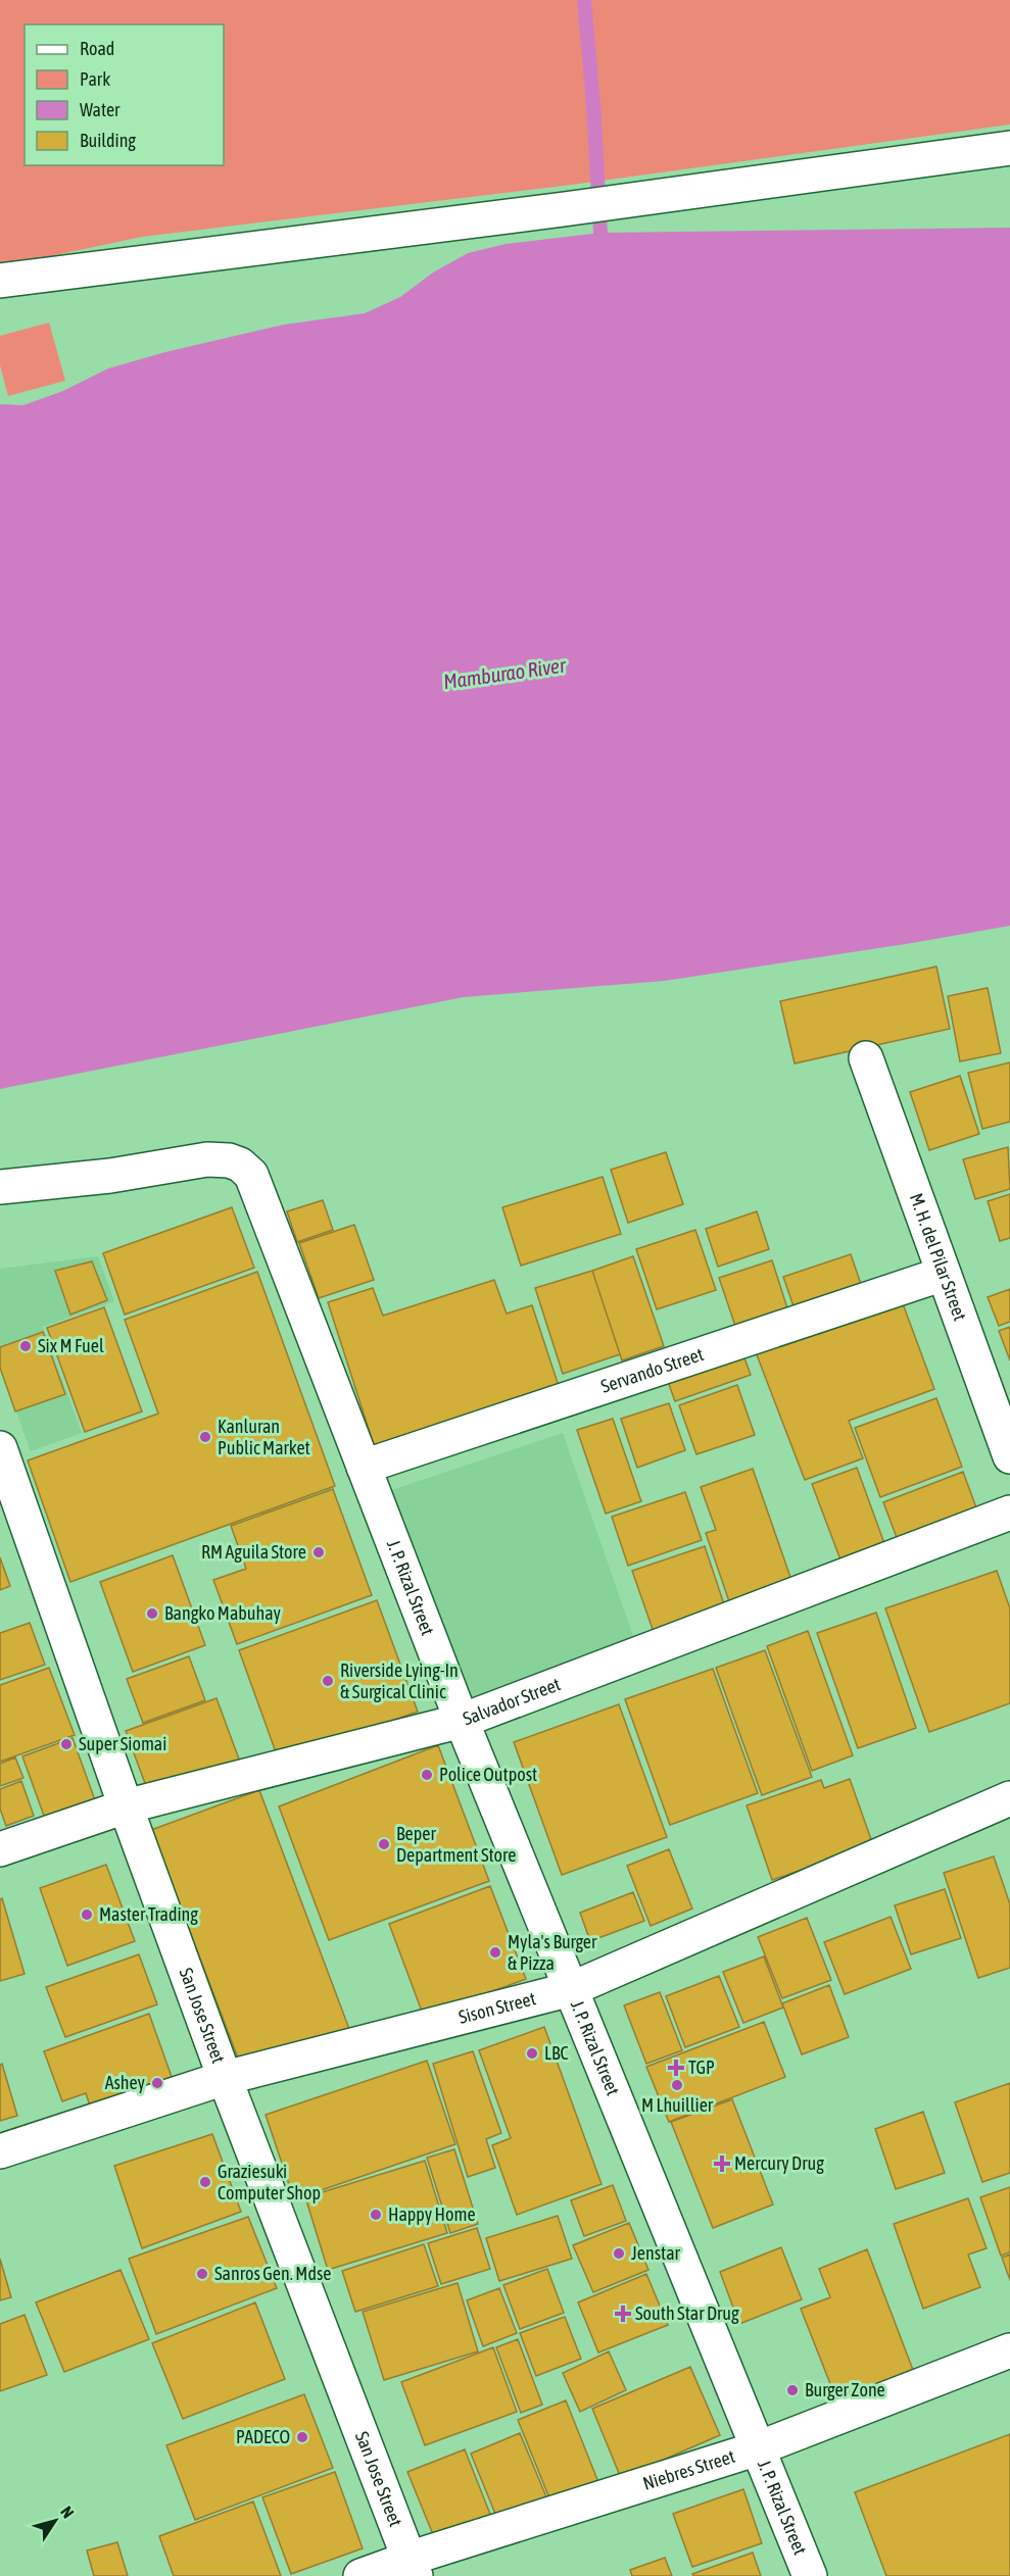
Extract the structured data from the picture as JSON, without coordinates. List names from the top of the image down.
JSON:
{
  "streets": {
    "street": [
      "M. H. del Pilar Street",
      "Servando Street",
      "J. P. Rizal Street",
      "Salvador Street",
      "Sison Street",
      "San Jose Street",
      "Niebres Street"
    ]
  },
  "crossings": [
    ["M. H. del Pilar Street", "Servando Street"],
    ["Servando Street", "J. P. Rizal Street"],
    ["J. P. Rizal Street", "Salvador Street"],
    ["J. P. Rizal Street", "Sison Street"],
    ["J. P. Rizal Street", "Niebres Street"],
    ["Salvador Street", "San Jose Street"],
    ["Sison Street", "San Jose Street"],
    ["San Jose Street", "Niebres Street"]
  ],
  "water": ["Mamburao River"],
  "places": {
    "other": [
      "Six M Fuel",
      "Kanluran Public Market",
      "RM Aguila Store",
      "Bangko Mabuhay",
      "Riverside Lying-In & Surgical Clinic",
      "Super Siomai",
      "Police Outpost",
      "Beper Department Store",
      "Master Trading",
      "Myla's Burger & Pizza",
      "LBC",
      "Ashey",
      "M Lhuillier",
      "Graziesuki Computer Shop",
      "Happy Home",
      "Jenstar",
      "Sanros Gen. Mdse",
      "Burger Zone",
      "PADECO"
    ],
    "health": ["TGP", "Mercury Drug", "South Star Drug"]
  },
  "legend": [
    "Road",
    "Park",
    "Water",
    "Building"
  ],
  "north": "top right"
}
